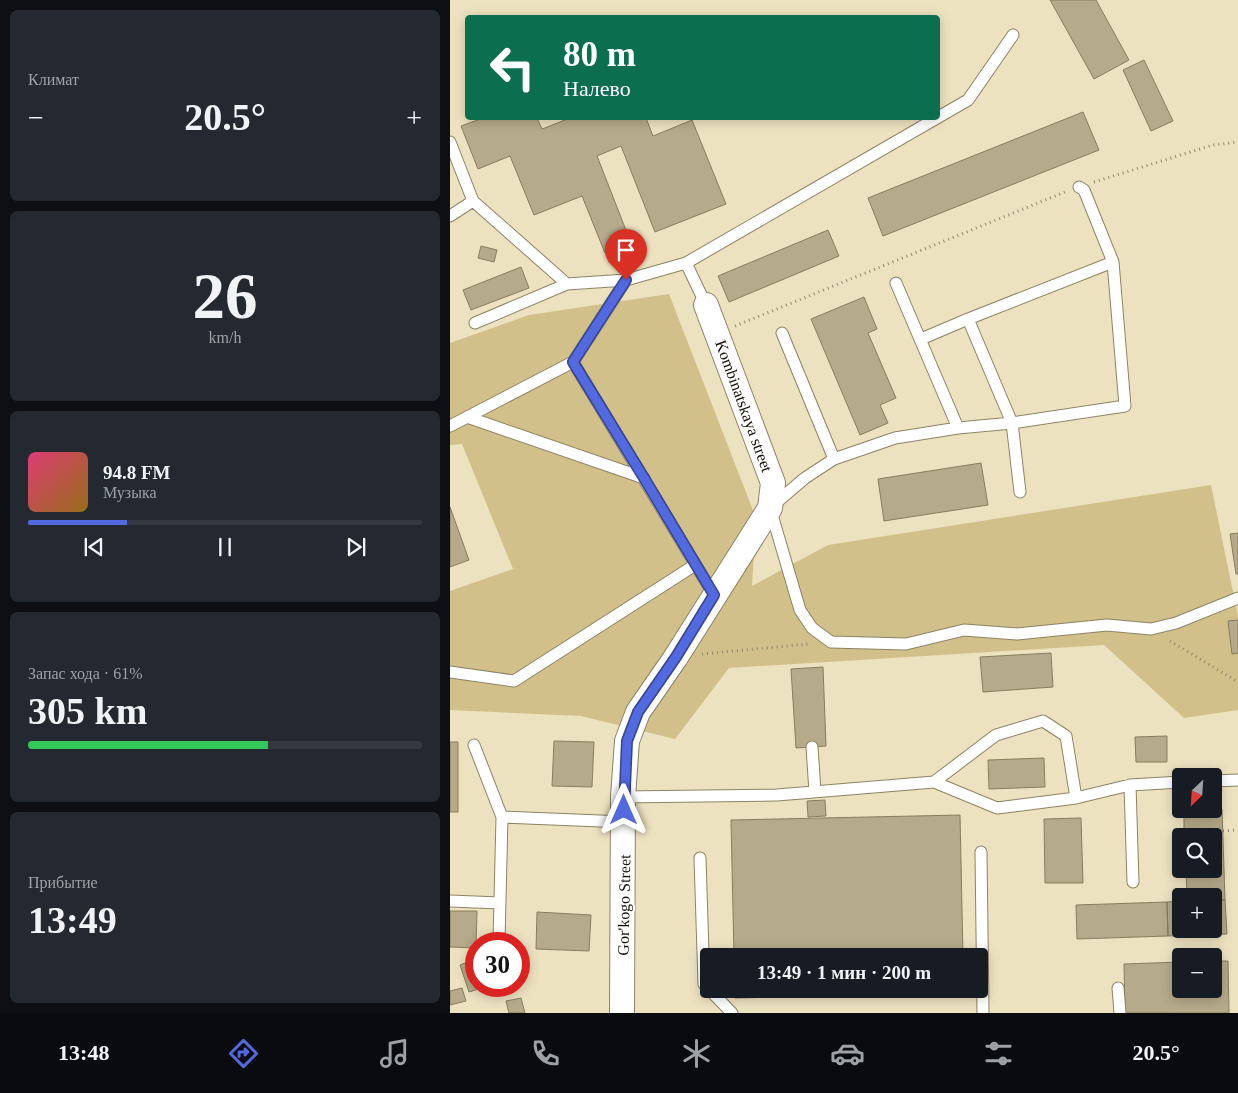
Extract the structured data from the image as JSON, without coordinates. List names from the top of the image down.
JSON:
{
  "streets": {
    "street": ["Kombinatskaya street", "Gor'kogo Street"]
  },
  "crossings": [
    ["Kombinatskaya street", "Gor'kogo Street"]
  ],
  "north": "bottom left",
  "page": {
    "tile": [
      "Климат",
      ["26", "km/h"],
      ["Запас хода · 61%", "305 km"],
      ["Прибытие", "13:49"]
    ],
    "turn": ["80 m", "Налево"],
    "heat": ["−", "20.5°", "+"],
    "song": ["94.8 FM", "Музыка"],
    "map_buttons": ["+", "−"],
    "limit": "30",
    "trip": "13:49 · 1 мин · 200 m",
    "tabs": ["13:48", "20.5°"]
  }
}
